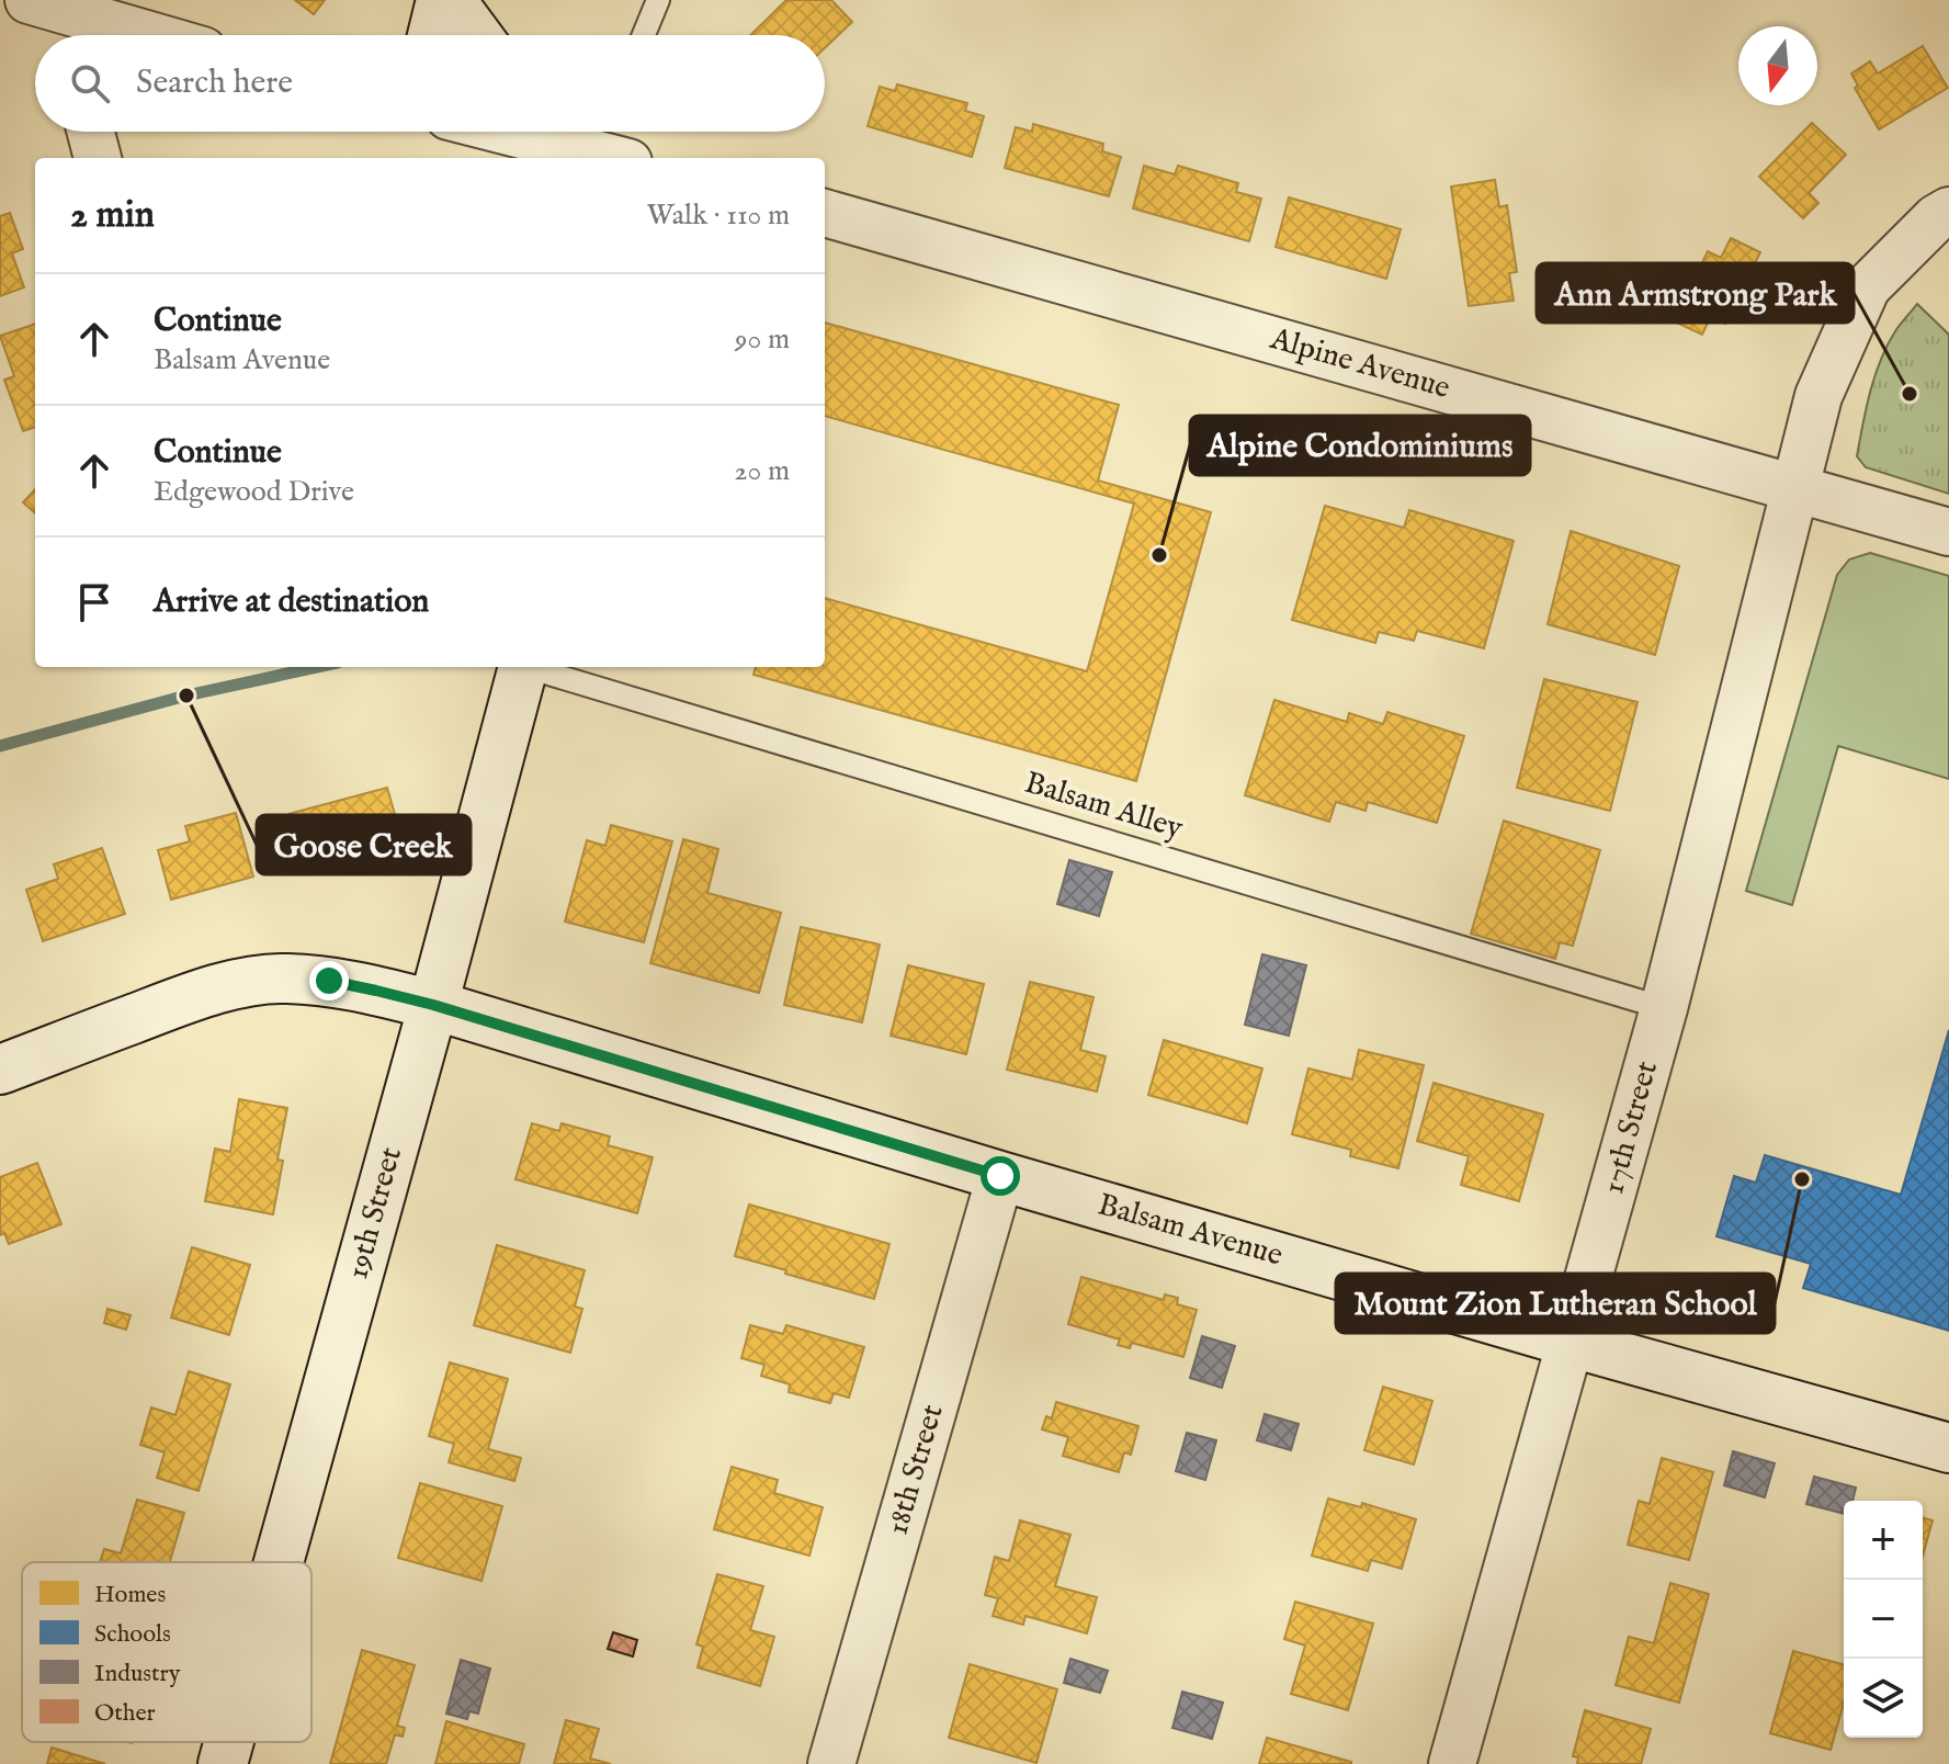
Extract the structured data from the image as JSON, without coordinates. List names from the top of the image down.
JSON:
{
  "streets": {
    "street": [
      "Alpine Avenue",
      "17th Street",
      "19th Street",
      "Balsam Avenue",
      "18th Street"
    ],
    "lane": ["Balsam Alley"]
  },
  "crossings": [
    ["Alpine Avenue", "17th Street"],
    ["Balsam Alley", "17th Street"],
    ["17th Street", "Balsam Avenue"],
    ["19th Street", "Balsam Avenue"],
    ["Balsam Avenue", "18th Street"]
  ],
  "places": [
    "Ann Armstrong Park",
    "Alpine Condominiums",
    "Goose Creek",
    "Mount Zion Lutheran School"
  ],
  "legend": [
    "Homes",
    "Schools",
    "Industry",
    "Other"
  ],
  "north": "bottom",
  "page": {
    "search": "Search here",
    "heading": ["2 min", "Walk · 110 m"],
    "list": [
      ["Continue", "Balsam Avenue", "90 m"],
      ["Continue", "Edgewood Drive", "20 m"],
      "Arrive at destination"
    ],
    "map_buttons": ["+", "−"]
  }
}
